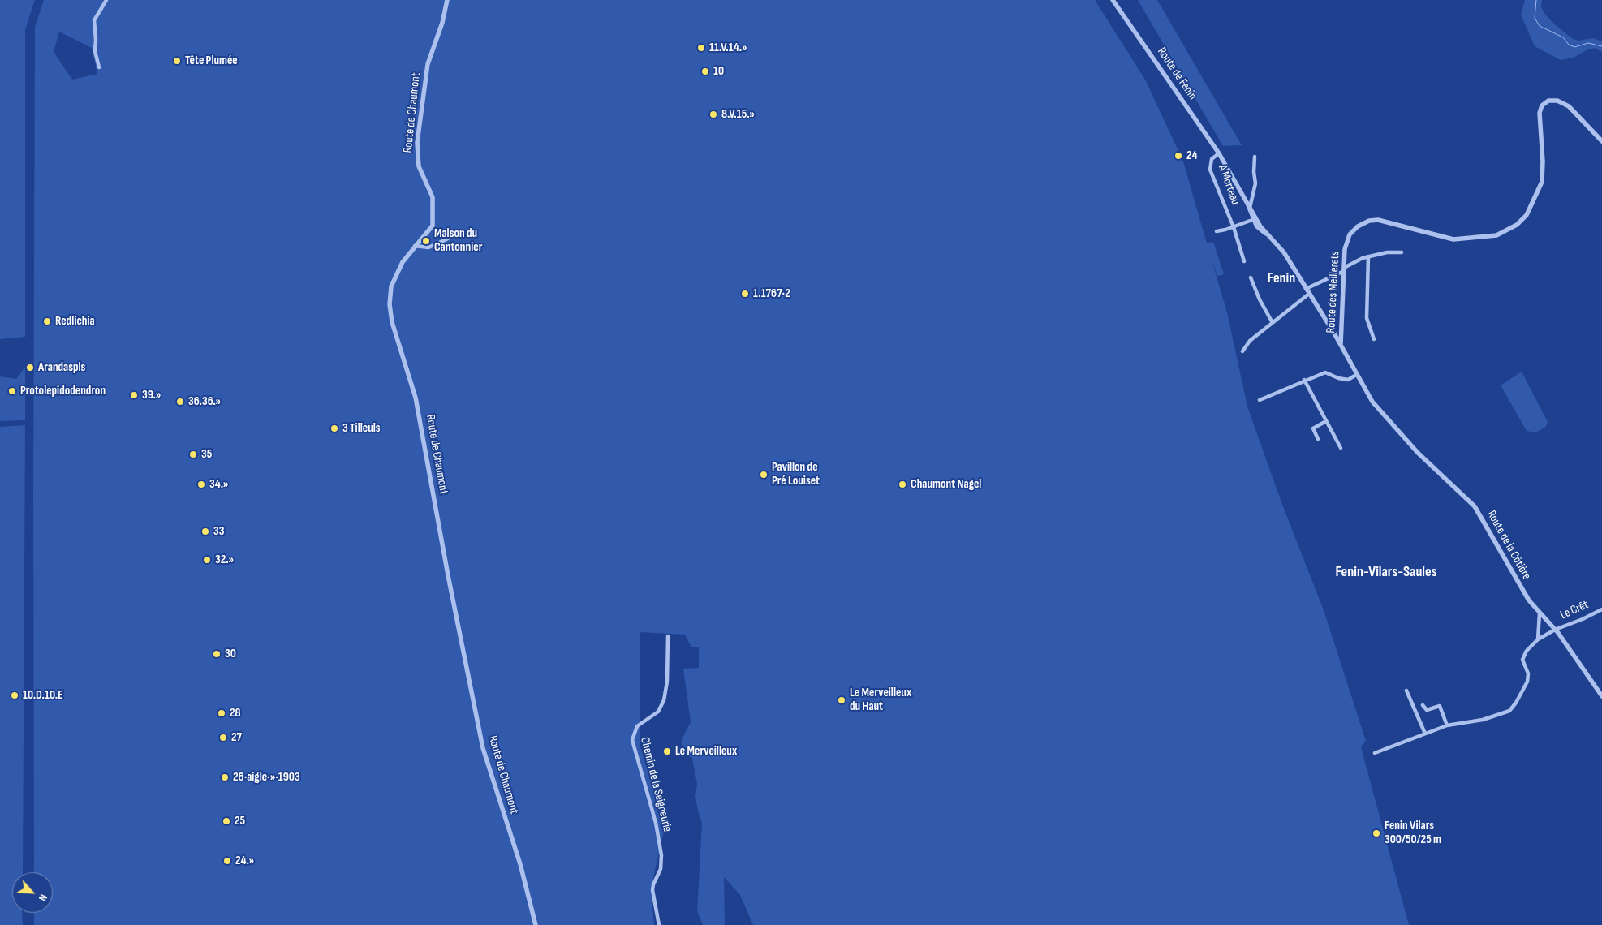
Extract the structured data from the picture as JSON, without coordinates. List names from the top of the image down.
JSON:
{
  "streets": {
    "street": [
      "Route de Fenin",
      "Route de Chaumont",
      "A Morteau",
      "Route des Meillerets",
      "Route de la Côtière",
      "Le Crêt",
      "Chemin de la Seigneurie"
    ]
  },
  "crossings": [
    ["Route de Fenin", "A Morteau"],
    ["Route de Fenin", "Route de la Côtière"],
    ["Route des Meillerets", "Route de la Côtière"],
    ["Route de la Côtière", "Le Crêt"]
  ],
  "districts": ["Fenin", "Fenin-Vilars-Saules"],
  "places": [
    "11.V.14.»",
    "Tête Plumée",
    "10",
    "8.V.15.»",
    "24",
    "Maison du Cantonnier",
    "1.1767·2",
    "Redlichia",
    "Arandaspis",
    "Protolepidodendron",
    "39.»",
    "36.36.»",
    "3 Tilleuls",
    "35",
    "Pavillon de Pré Louiset",
    "34.»",
    "Chaumont Nagel",
    "33",
    "32.»",
    "30",
    "10.D.10.E",
    "Le Merveilleux du Haut",
    "28",
    "27",
    "Le Merveilleux",
    "26·aigle·»·1903",
    "25",
    "Fenin Vilars 300/50/25 m",
    "24.»"
  ],
  "north": "bottom right"
}
